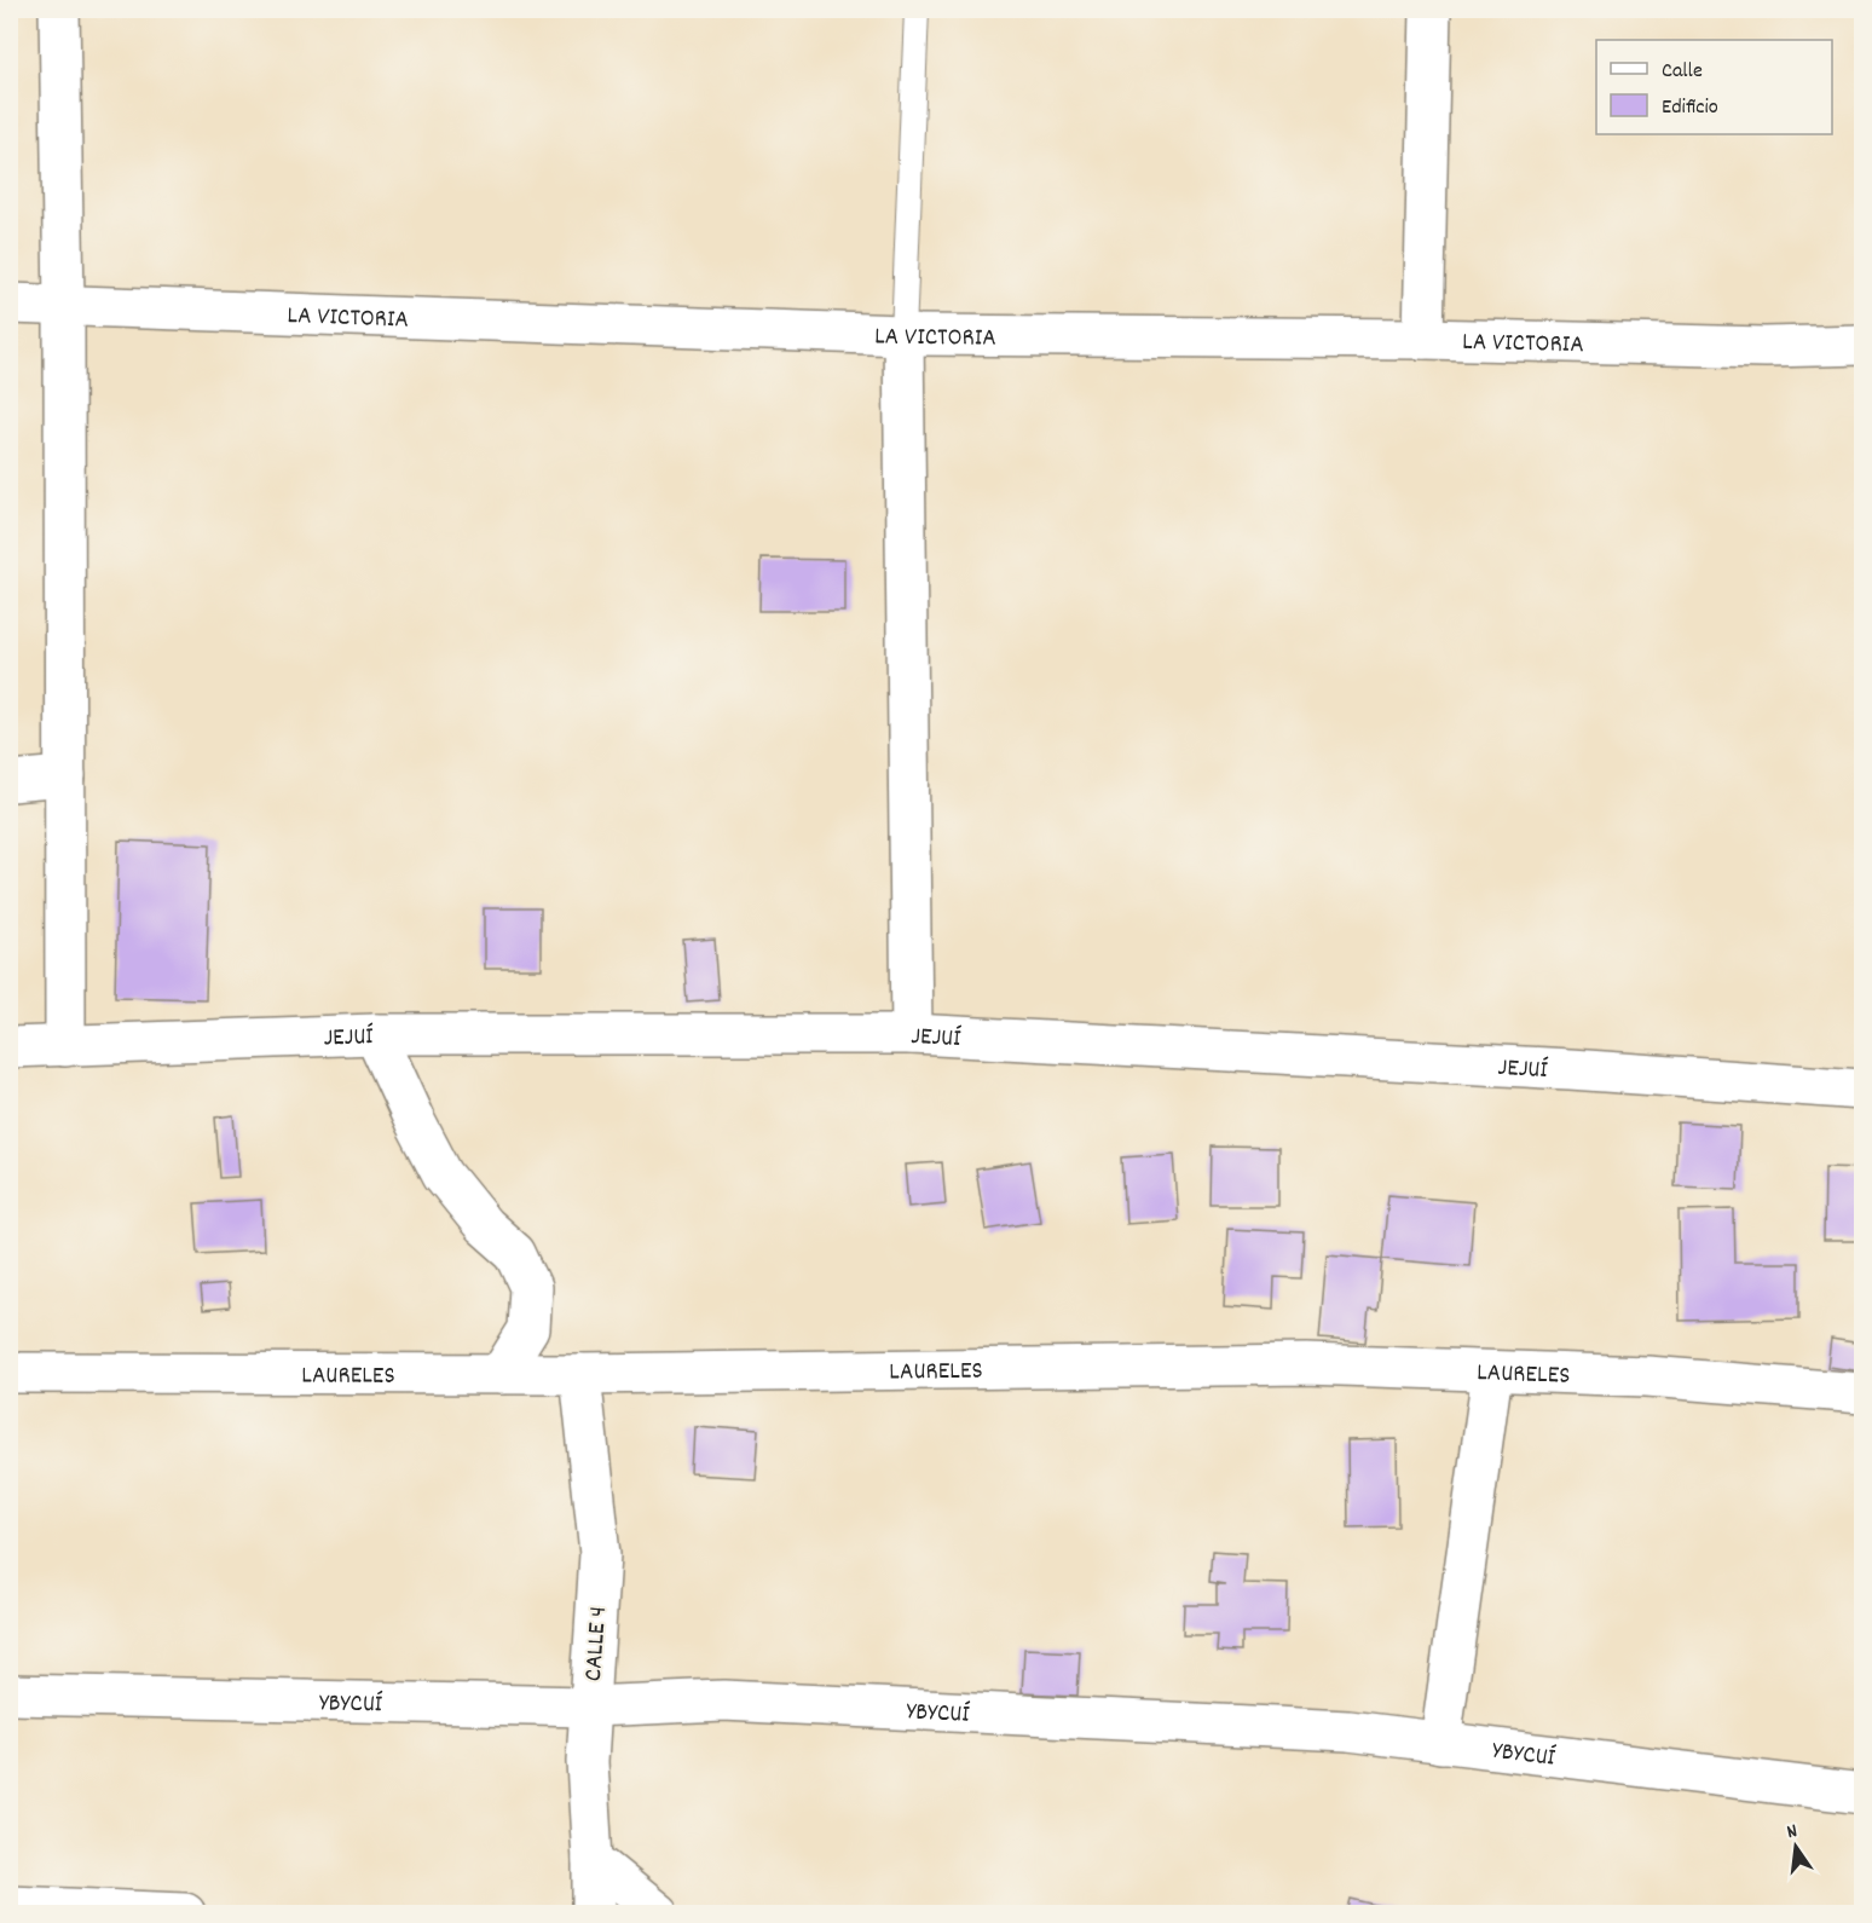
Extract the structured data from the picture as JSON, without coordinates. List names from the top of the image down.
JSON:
{
  "streets": {
    "street": [
      "LA VICTORIA",
      "JEJUÍ",
      "LAURELES",
      "CALLE 4",
      "YBYCUÍ"
    ]
  },
  "crossings": [
    ["LAURELES", "CALLE 4"],
    ["CALLE 4", "YBYCUÍ"]
  ],
  "legend": ["Calle", "Edificio"],
  "north": "top"
}
